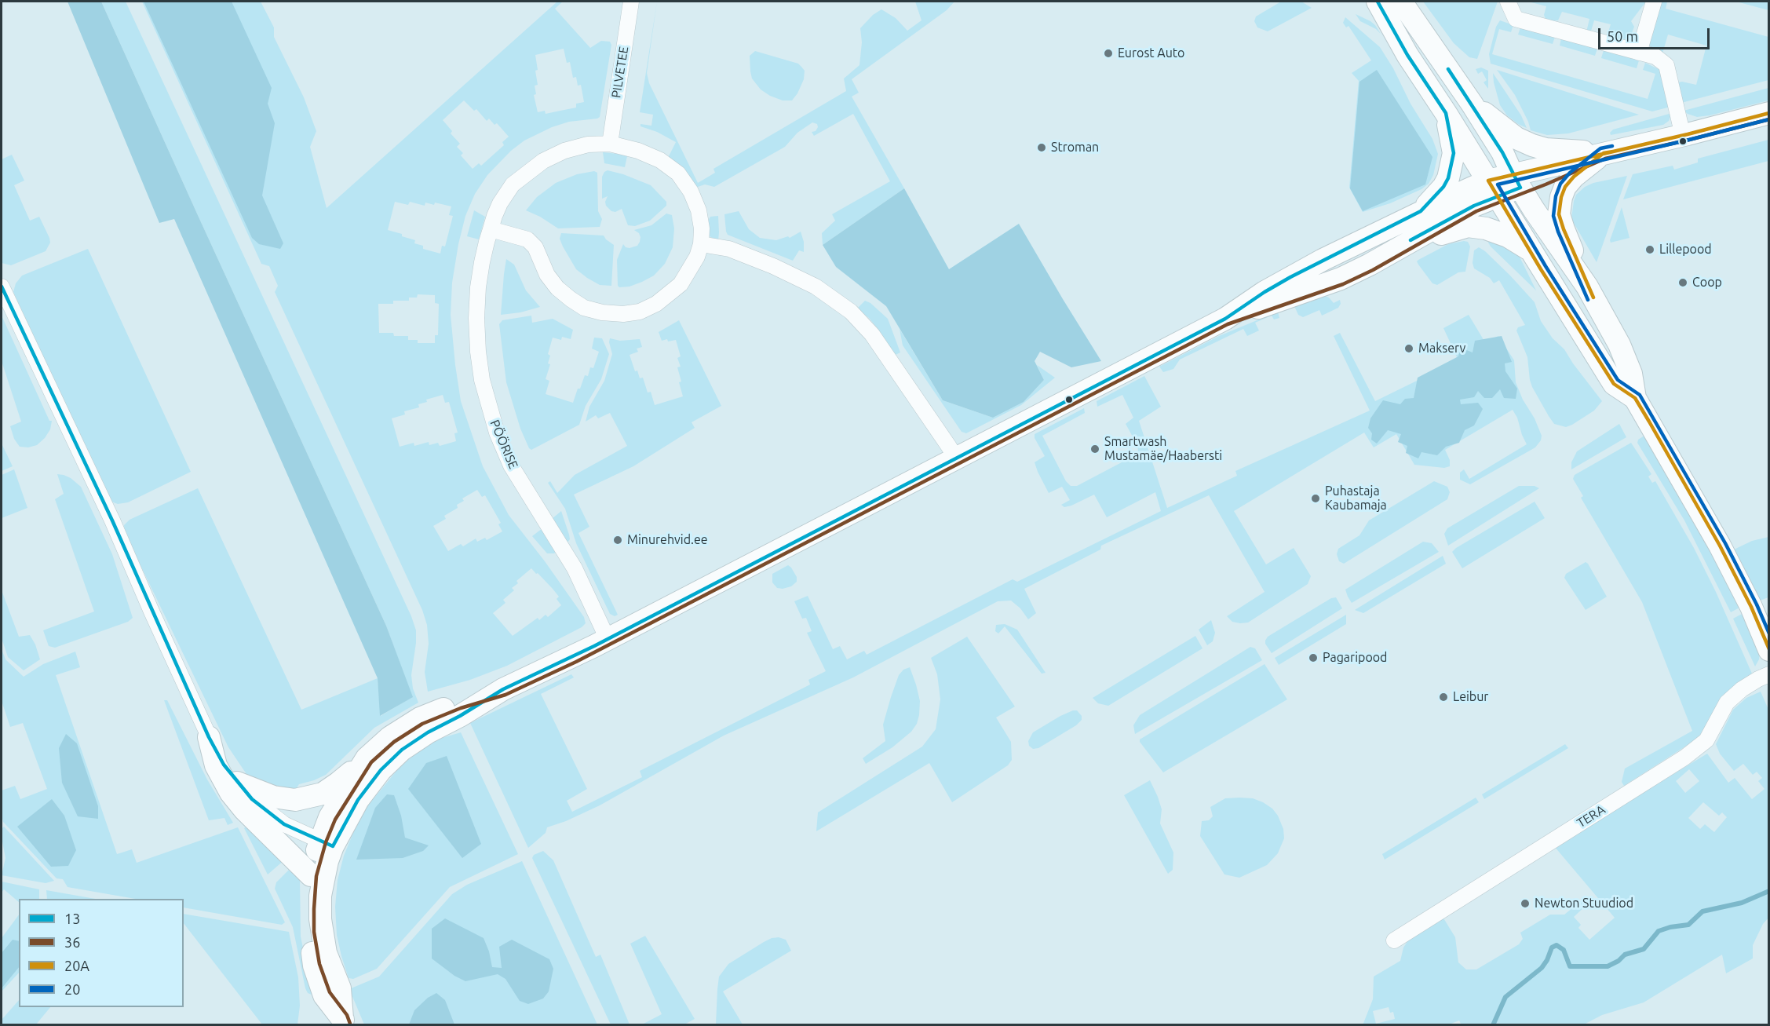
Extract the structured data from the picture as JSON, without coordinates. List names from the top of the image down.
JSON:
{
  "streets": {
    "street": ["PILVETEE", "PÖÖRISE", "TERA"]
  },
  "crossings": [
    ["PILVETEE", "PÖÖRISE"]
  ],
  "places": [
    "Eurost Auto",
    "Stroman",
    "Lillepood",
    "Coop",
    "Makserv",
    "Smartwash Mustamäe/Haabersti",
    "Puhastaja Kaubamaja",
    "Minurehvid.ee",
    "Pagaripood",
    "Leibur",
    "Newton Stuudiod"
  ],
  "lines": [
    "transit line 13",
    "transit line 20A",
    "transit line 36",
    "transit line 20"
  ],
  "legend": [
    "13",
    "36",
    "20A",
    "20"
  ],
  "scale_bar": "50 m"
}
